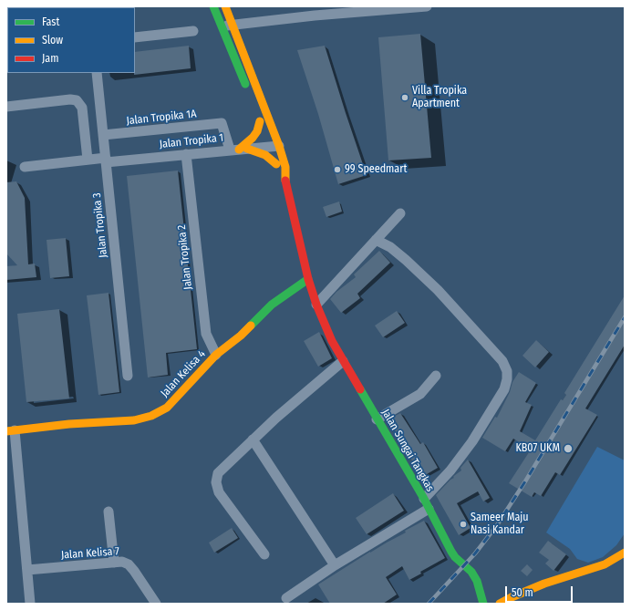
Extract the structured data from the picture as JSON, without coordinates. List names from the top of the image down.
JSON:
{
  "streets": {
    "street": [
      "Jalan Tropika 1A",
      "Jalan Tropika 1",
      "Jalan Tropika 3",
      "Jalan Tropika 2",
      "Jalan Kelisa 4",
      "Jalan Sungai Tangkas",
      "Jalan Kelisa 7"
    ]
  },
  "crossings": [
    ["Jalan Tropika 1A", "Jalan Tropika 1"],
    ["Jalan Tropika 1A", "Jalan Tropika 3"],
    ["Jalan Tropika 1", "Jalan Tropika 3"],
    ["Jalan Tropika 1", "Jalan Tropika 2"],
    ["Jalan Tropika 2", "Jalan Kelisa 4"],
    ["Jalan Kelisa 4", "Jalan Sungai Tangkas"]
  ],
  "places": [
    "Villa Tropika Apartment",
    "99 Speedmart",
    "KB07 UKM",
    "Sameer Maju Nasi Kandar"
  ],
  "legend": ["Fast", "Slow", "Jam"],
  "scale_bar": "50 m"
}
